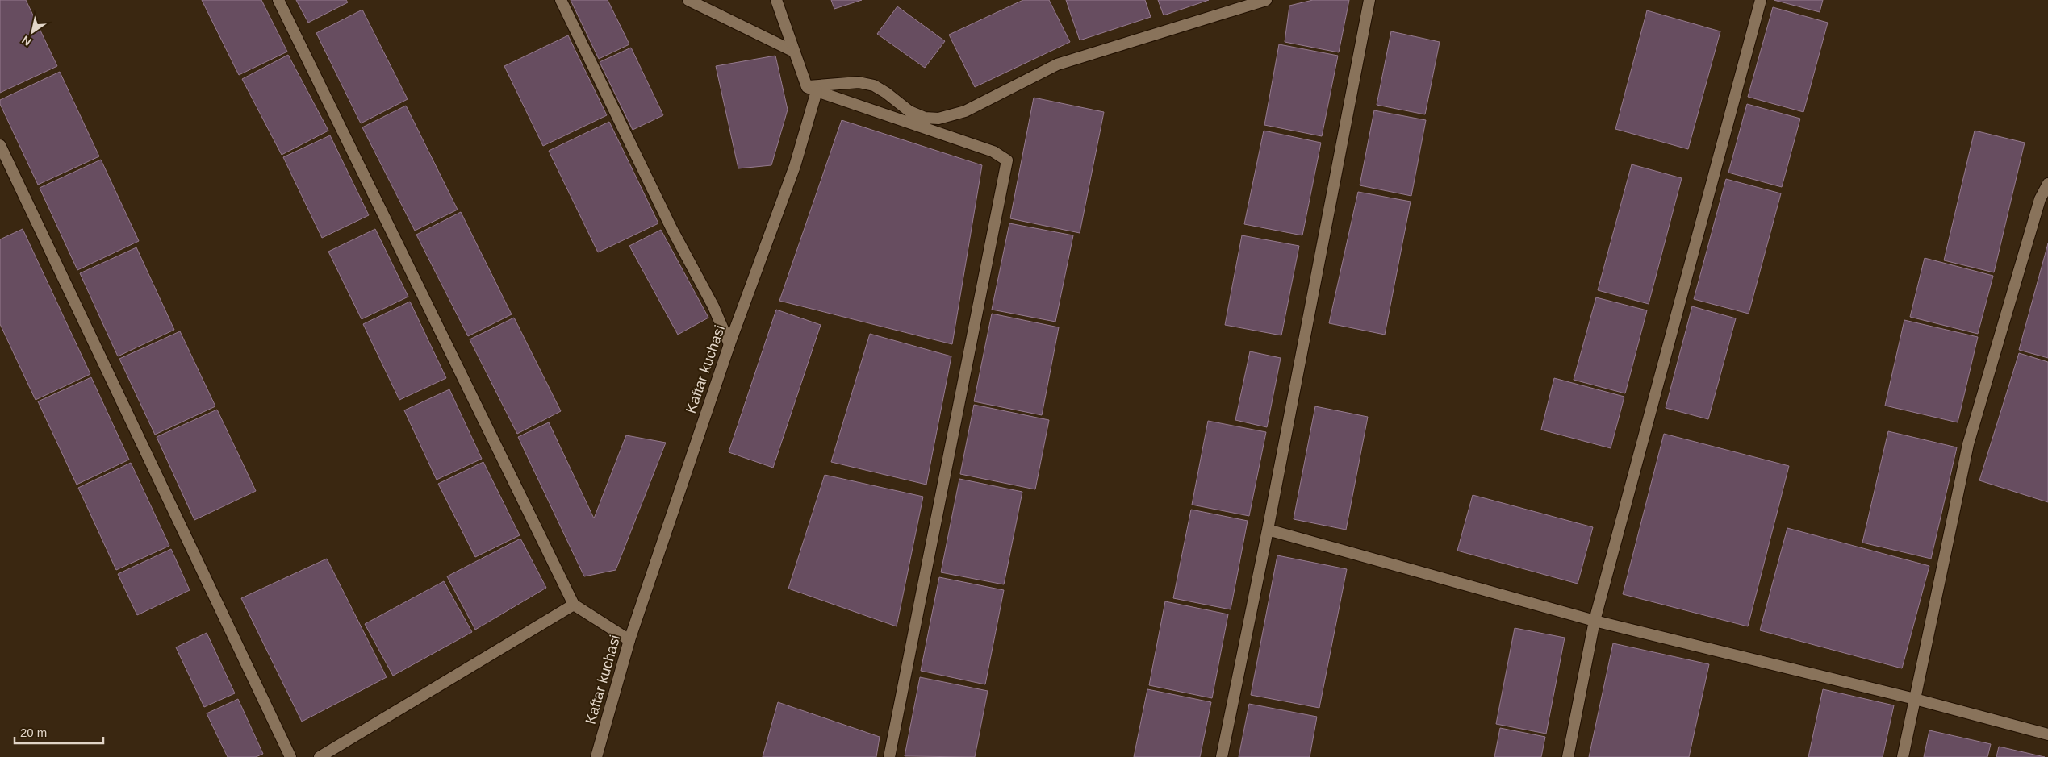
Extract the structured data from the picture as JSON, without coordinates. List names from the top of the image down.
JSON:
{
  "streets": {
    "street": ["Kaftar kuchasi"]
  },
  "scale_bar": "20 m",
  "north": "bottom left"
}
